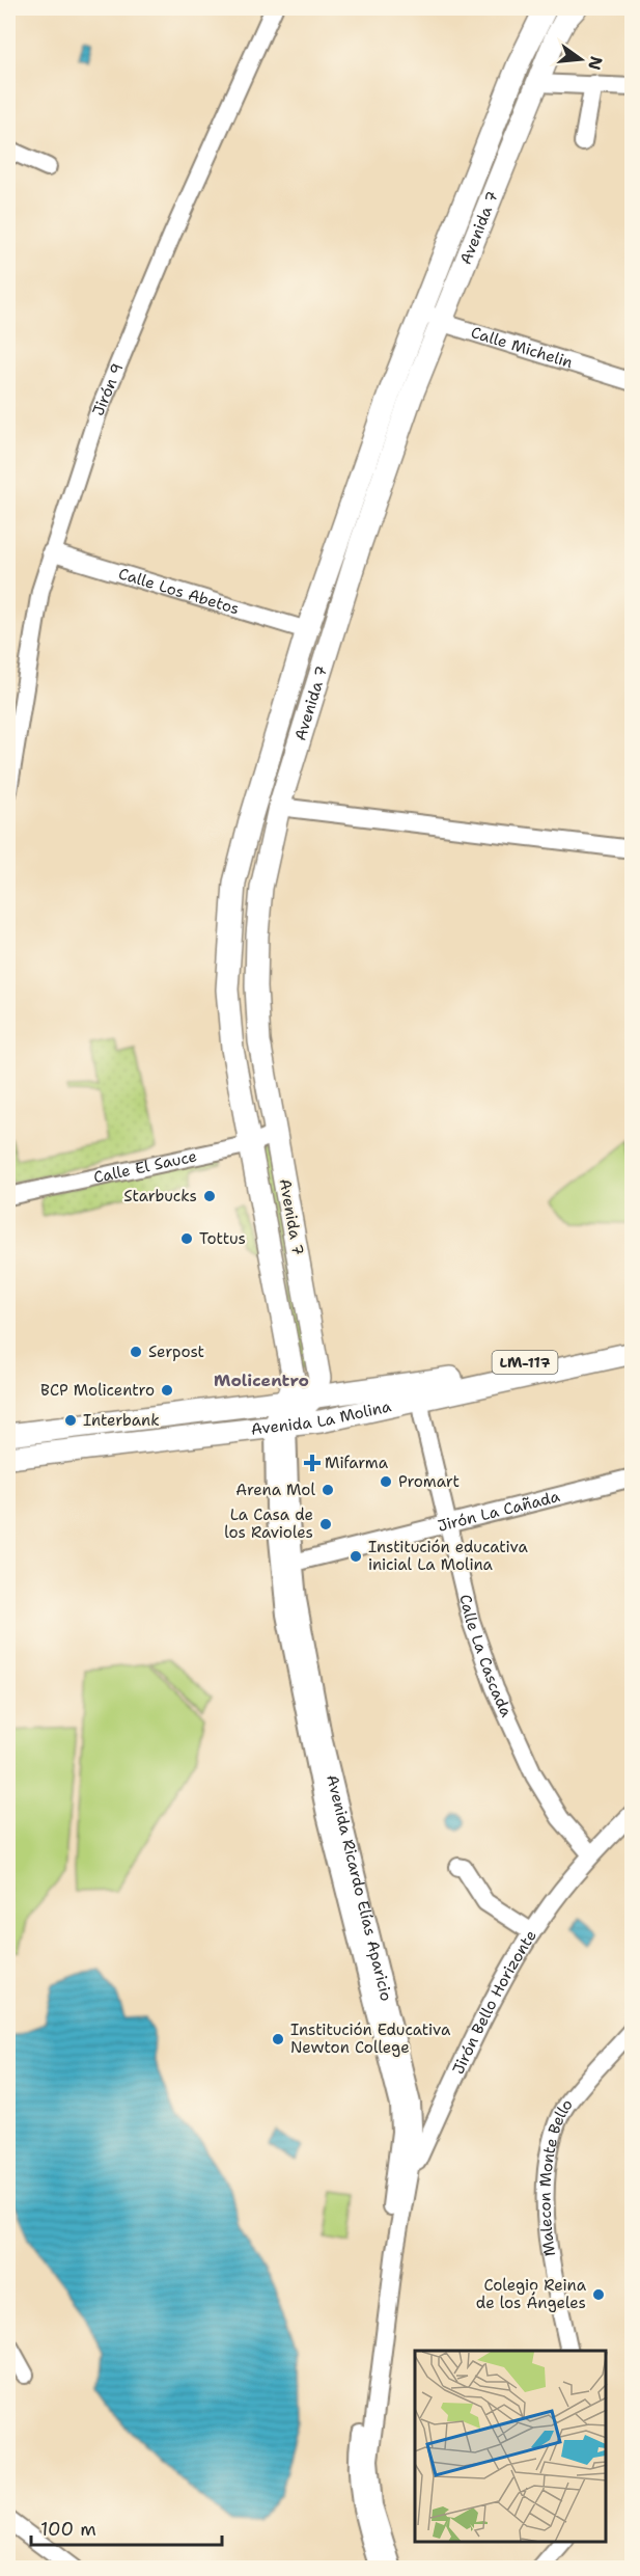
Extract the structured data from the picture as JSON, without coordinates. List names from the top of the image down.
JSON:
{
  "streets": {
    "main road": ["Avenida 7", "LM-117", "Avenida La Molina"],
    "street": [
      "Calle Michelin",
      "Jirón 9",
      "Calle Los Abetos",
      "Calle El Sauce",
      "Jirón La Cañada",
      "Calle La Cascada",
      "Avenida Ricardo Elías Aparicio",
      "Jirón Bello Horizonte",
      "Malecon Monte Bello"
    ]
  },
  "crossings": [
    ["Avenida 7", "Calle Michelin"],
    ["Avenida 7", "Calle Los Abetos"],
    ["Avenida 7", "Calle El Sauce"],
    ["Avenida 7", "Avenida La Molina"],
    ["Avenida 7", "Avenida Ricardo Elías Aparicio"],
    ["Jirón 9", "Calle Los Abetos"],
    ["Avenida La Molina", "Calle La Cascada"],
    ["Avenida La Molina", "Avenida Ricardo Elías Aparicio"],
    ["Jirón La Cañada", "Calle La Cascada"],
    ["Jirón La Cañada", "Avenida Ricardo Elías Aparicio"],
    ["Calle La Cascada", "Jirón Bello Horizonte"],
    ["Avenida Ricardo Elías Aparicio", "Jirón Bello Horizonte"]
  ],
  "districts": ["Molicentro"],
  "places": {
    "other": [
      "Starbucks",
      "Tottus",
      "Serpost",
      "BCP Molicentro",
      "Interbank",
      "Promart",
      "Arena Mol",
      "La Casa de los Ravioles",
      "Institución educativa inicial La Molina",
      "Institución Educativa Newton College",
      "Colegio Reina de los Ángeles"
    ],
    "health": ["Mifarma"]
  },
  "scale_bar": "100 m",
  "north": "right"
}
